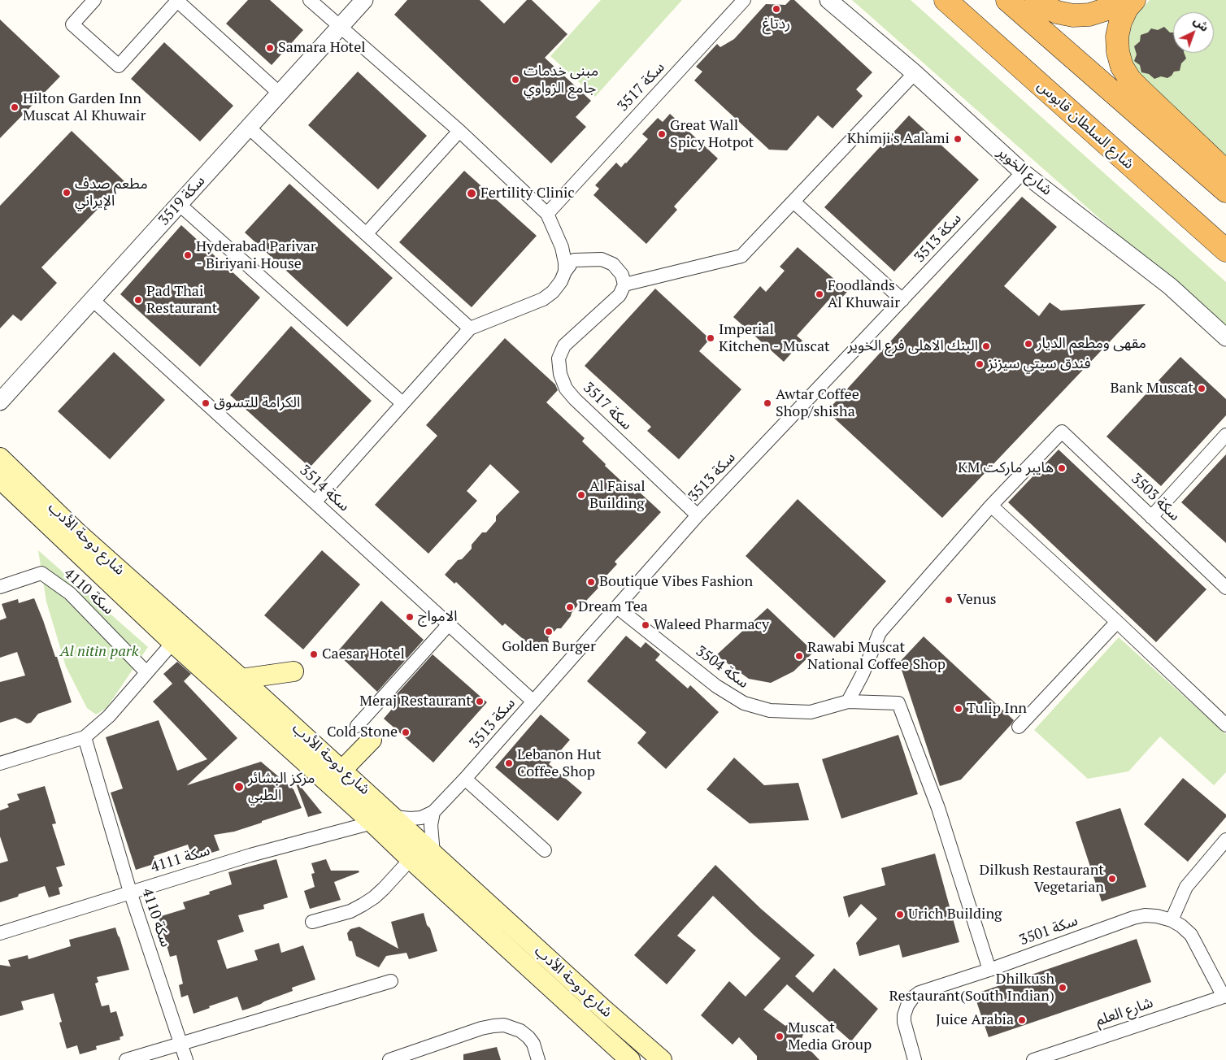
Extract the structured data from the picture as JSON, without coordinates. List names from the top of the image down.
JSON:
{
  "streets": {
    "highway": ["شارع السلطان قابوس"],
    "main road": ["شارع دوحة الأدب"],
    "street": [
      "سكة 3517",
      "شارع الخوير",
      "سكة 3519",
      "سكة 3513",
      "سكة 3514",
      "سكة 3503",
      "سكة 4110",
      "سكة 3504",
      "سكة 4111",
      "سكة 3501",
      "شارع العلم"
    ]
  },
  "crossings": [
    ["سكة 3517", "سكة 3513"],
    ["شارع الخوير", "سكة 3513"],
    ["سكة 3519", "سكة 3514"],
    ["سكة 3513", "سكة 3514"],
    ["سكة 3513", "شارع دوحة الأدب"],
    ["سكة 3513", "سكة 3504"],
    ["شارع دوحة الأدب", "سكة 4111"],
    ["سكة 4110", "سكة 4111"],
    ["سكة 3504", "سكة 3501"],
    ["سكة 3501", "شارع العلم"]
  ],
  "parks": ["Al nitin park"],
  "places": [
    "ردتاغ",
    "Samara Hotel",
    "مبنى خدمات جامع الزواوي",
    "Hilton Garden Inn Muscat Al Khuwair",
    "Great Wall Spicy Hotpot",
    "Khimji's Aalami",
    "مطعم صدف الإيراني",
    "Fertility Clinic",
    "Hyderabad Parivar - Biriyani House",
    "Foodlands Al Khuwair",
    "Pad Thai Restaurant",
    "Imperial Kitchen - Muscat",
    "مقهى ومطعم الديار",
    "البنك الاهلى فرع الخوير",
    "فندق سيتي سيزنز",
    "Bank Muscat",
    "الكرامة للتسوق",
    "Awtar Coffee Shop/shisha",
    "KM هايبر ماركت",
    "Al Faisal Building",
    "Boutique Vibes Fashion",
    "Venus",
    "Dream Tea",
    "الامواج",
    "Waleed Pharmacy",
    "Golden Burger",
    "Caesar Hotel",
    "Rawabi Muscat National Coffee Shop",
    "Meraj Restaurant",
    "Tulip Inn",
    "Cold Stone",
    "Lebanon Hut Coffee Shop",
    "مركز البشائر الطبي",
    "Dilkush Restaurant Vegetarian",
    "Urich Building",
    "Dhilkush Restaurant(South Indian)",
    "Juice Arabia",
    "Muscat Media Group"
  ],
  "north": "top right"
}
